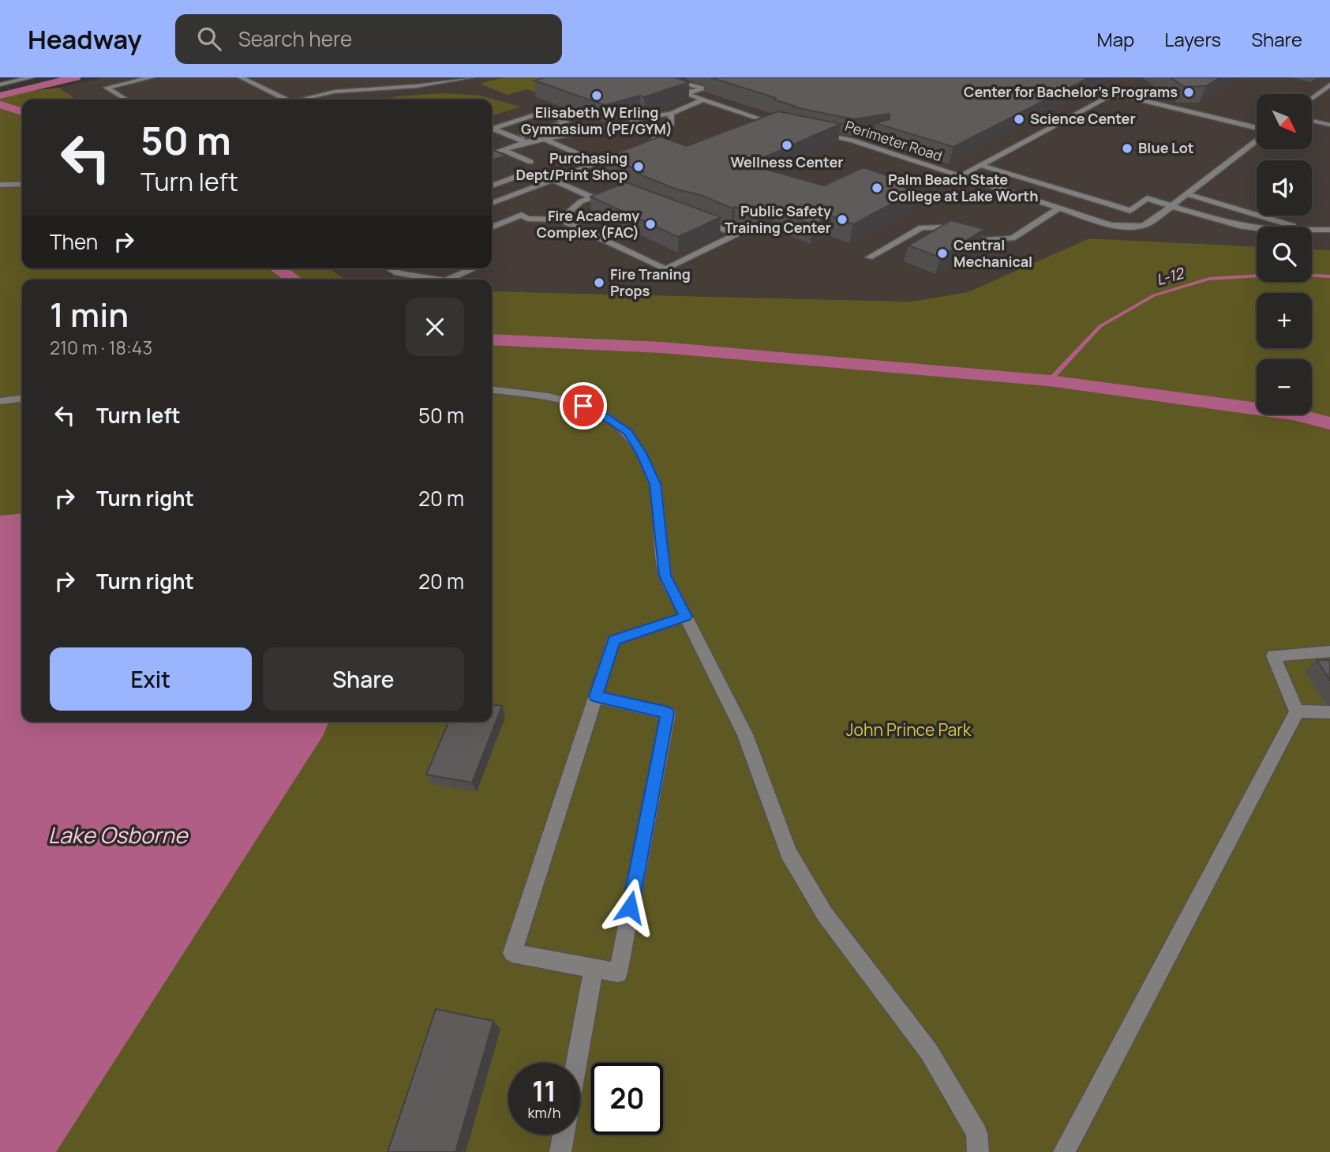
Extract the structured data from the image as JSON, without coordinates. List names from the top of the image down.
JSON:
{
  "streets": {
    "street": ["Perimeter Road"]
  },
  "water": ["L-12", "Lake Osborne"],
  "parks": ["John Prince Park"],
  "places": [
    "Center for Bachelor’s Programs",
    "Elisabeth W Erling Gymnasium (PE/GYM)",
    "Science Center",
    "Wellness Center",
    "Blue Lot",
    "Purchasing Dept/Print Shop",
    "Palm Beach State College at Lake Worth",
    "Public Safety Training Center",
    "Fire Academy Complex (FAC)",
    "Central Mechanical",
    "Fire Traning Props"
  ],
  "north": "bottom right",
  "page": {
    "header": "Headway",
    "search": "Search here",
    "nav": ["Map", "Layers", "Share"],
    "map_buttons": ["+", "−"],
    "turn": ["50 m", "Turn left"],
    "then": "Then",
    "heading": ["1 min", "210 m · 18:43"],
    "list": [
      {
        "name": "Turn left",
        "value": "50 m"
      },
      {
        "name": "Turn right",
        "value": "20 m"
      },
      {
        "name": "Turn right",
        "value": "20 m"
      }
    ],
    "buttons": ["Exit", "Share"],
    "speed": "11 km/h",
    "limit": "20"
  }
}
